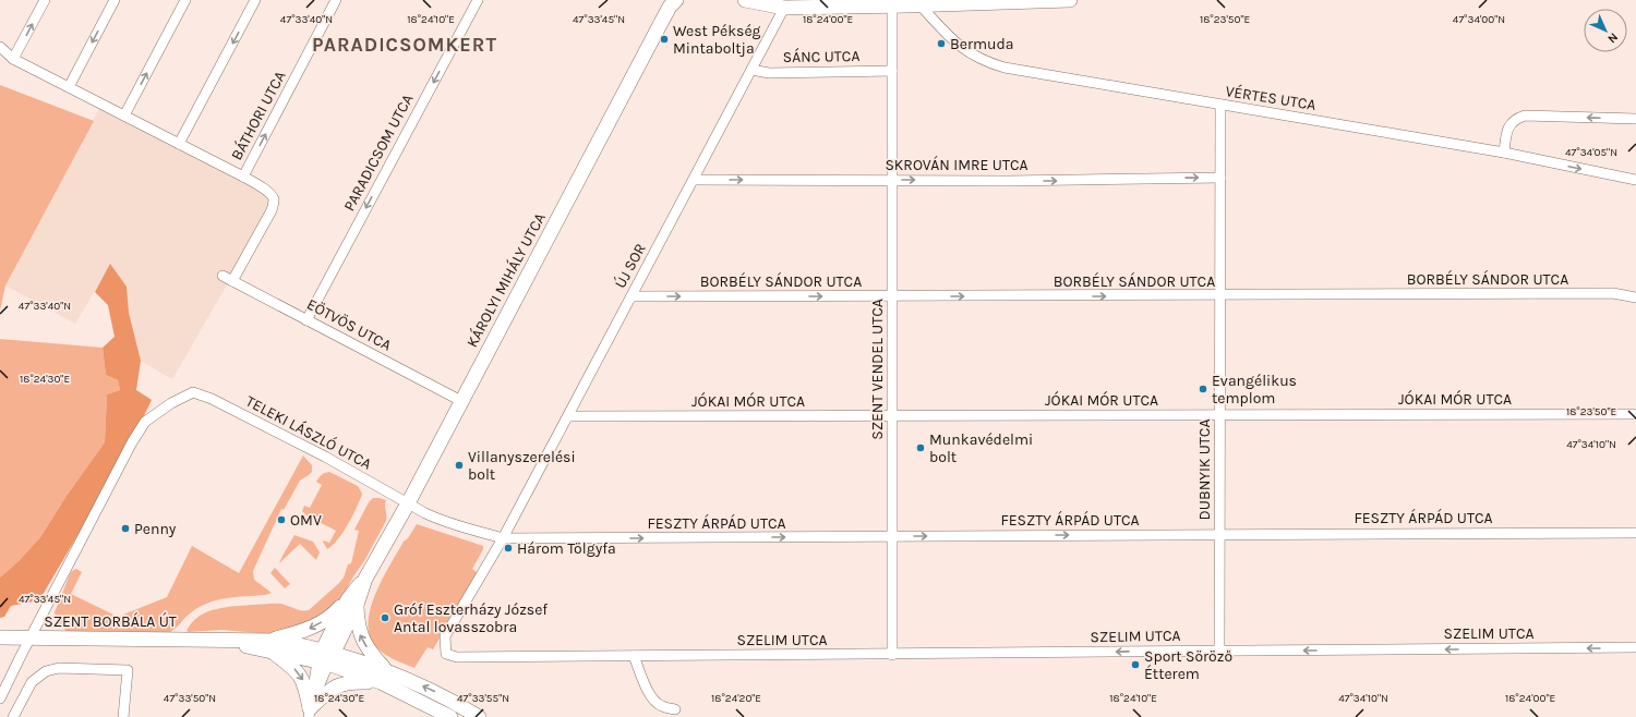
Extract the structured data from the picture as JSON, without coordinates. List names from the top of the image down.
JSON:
{
  "streets": {
    "street": [
      "SÁNC UTCA",
      "VÉRTES UTCA",
      "BÁTHORI UTCA",
      "PARADICSOM UTCA",
      "SKROVÁN IMRE UTCA",
      "ÚJ SOR",
      "BORBÉLY SÁNDOR UTCA",
      "KÁROLYI MIHÁLY UTCA",
      "EÖTVÖS UTCA",
      "SZENT VENDEL UTCA",
      "JÓKAI MÓR UTCA",
      "TELEKI LÁSZLÓ UTCA",
      "DUBNYIK UTCA",
      "FESZTY ÁRPÁD UTCA",
      "SZENT BORBÁLA ÚT",
      "SZELIM UTCA"
    ]
  },
  "crossings": [
    ["SÁNC UTCA", "ÚJ SOR"],
    ["SÁNC UTCA", "SZENT VENDEL UTCA"],
    ["VÉRTES UTCA", "DUBNYIK UTCA"],
    ["BÁTHORI UTCA", "EÖTVÖS UTCA"],
    ["PARADICSOM UTCA", "EÖTVÖS UTCA"],
    ["SKROVÁN IMRE UTCA", "ÚJ SOR"],
    ["SKROVÁN IMRE UTCA", "SZENT VENDEL UTCA"],
    ["SKROVÁN IMRE UTCA", "DUBNYIK UTCA"],
    ["ÚJ SOR", "BORBÉLY SÁNDOR UTCA"],
    ["ÚJ SOR", "JÓKAI MÓR UTCA"],
    ["ÚJ SOR", "TELEKI LÁSZLÓ UTCA"],
    ["ÚJ SOR", "FESZTY ÁRPÁD UTCA"],
    ["ÚJ SOR", "SZELIM UTCA"],
    ["BORBÉLY SÁNDOR UTCA", "SZENT VENDEL UTCA"],
    ["BORBÉLY SÁNDOR UTCA", "DUBNYIK UTCA"],
    ["KÁROLYI MIHÁLY UTCA", "EÖTVÖS UTCA"],
    ["KÁROLYI MIHÁLY UTCA", "TELEKI LÁSZLÓ UTCA"],
    ["KÁROLYI MIHÁLY UTCA", "SZENT BORBÁLA ÚT"],
    ["SZENT VENDEL UTCA", "JÓKAI MÓR UTCA"],
    ["SZENT VENDEL UTCA", "FESZTY ÁRPÁD UTCA"],
    ["SZENT VENDEL UTCA", "SZELIM UTCA"],
    ["JÓKAI MÓR UTCA", "DUBNYIK UTCA"],
    ["TELEKI LÁSZLÓ UTCA", "FESZTY ÁRPÁD UTCA"],
    ["TELEKI LÁSZLÓ UTCA", "SZENT BORBÁLA ÚT"],
    ["DUBNYIK UTCA", "FESZTY ÁRPÁD UTCA"],
    ["DUBNYIK UTCA", "SZELIM UTCA"]
  ],
  "one_way": [
    "PARADICSOM UTCA",
    "SKROVÁN IMRE UTCA",
    "BORBÉLY SÁNDOR UTCA",
    "FESZTY ÁRPÁD UTCA",
    "SZELIM UTCA"
  ],
  "districts": ["PARADICSOMKERT"],
  "places": [
    "West Pékség Mintaboltja",
    "Bermuda",
    "Evangélikus templom",
    "Munkavédelmi bolt",
    "Villanyszerelési bolt",
    "OMV",
    "Penny",
    "Három Tölgyfa",
    "Gróf Eszterházy József Antal lovasszobra",
    "Sport Söröző Étterem"
  ],
  "north": "bottom right",
  "coordinates": [
    "47°33'40\"N",
    "18°24'10\"E",
    "47°33'45\"N",
    "18°24'00\"E",
    "18°23'50\"E",
    "47°34'00\"N",
    "47°34'05\"N",
    "18°24'30\"E",
    "47°34'10\"N",
    "47°33'50\"N",
    "47°33'55\"N",
    "18°24'20\"E"
  ]
}
